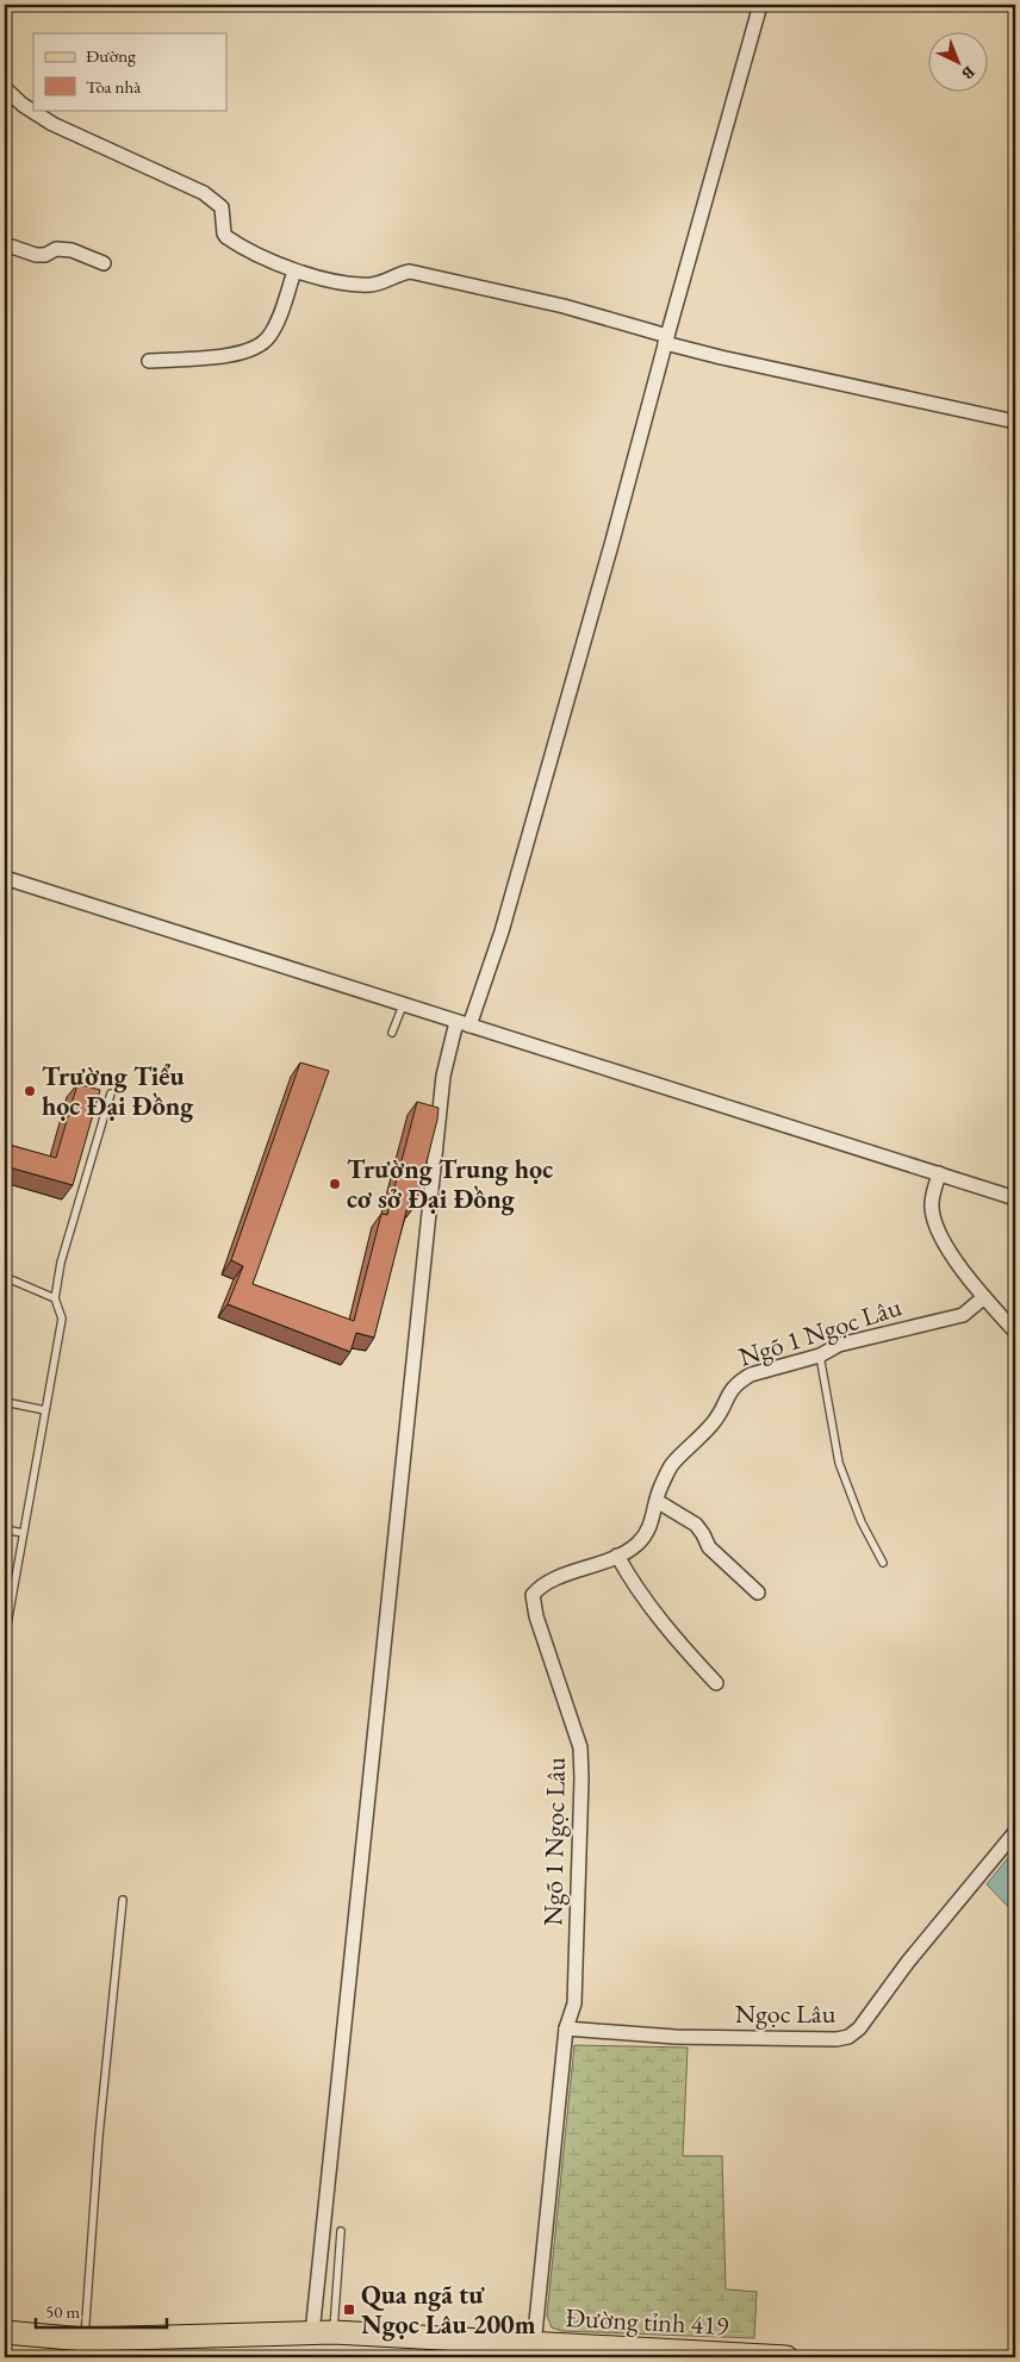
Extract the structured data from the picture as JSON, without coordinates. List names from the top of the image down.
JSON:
{
  "streets": {
    "main road": ["Đường tỉnh 419"],
    "street": ["Ngõ 1 Ngọc Lâu", "Ngọc Lâu"]
  },
  "crossings": [
    ["Ngõ 1 Ngọc Lâu", "Ngọc Lâu"]
  ],
  "places": {
    "other": ["Trường Tiểu học Đại Đồng", "Trường Trung học cơ sở Đại Đồng"],
    "transit": ["Qua ngã tư Ngọc Lâu 200m"]
  },
  "legend": ["Đường", "Tòa nhà"],
  "scale_bar": "50 m",
  "north": "bottom right"
}
